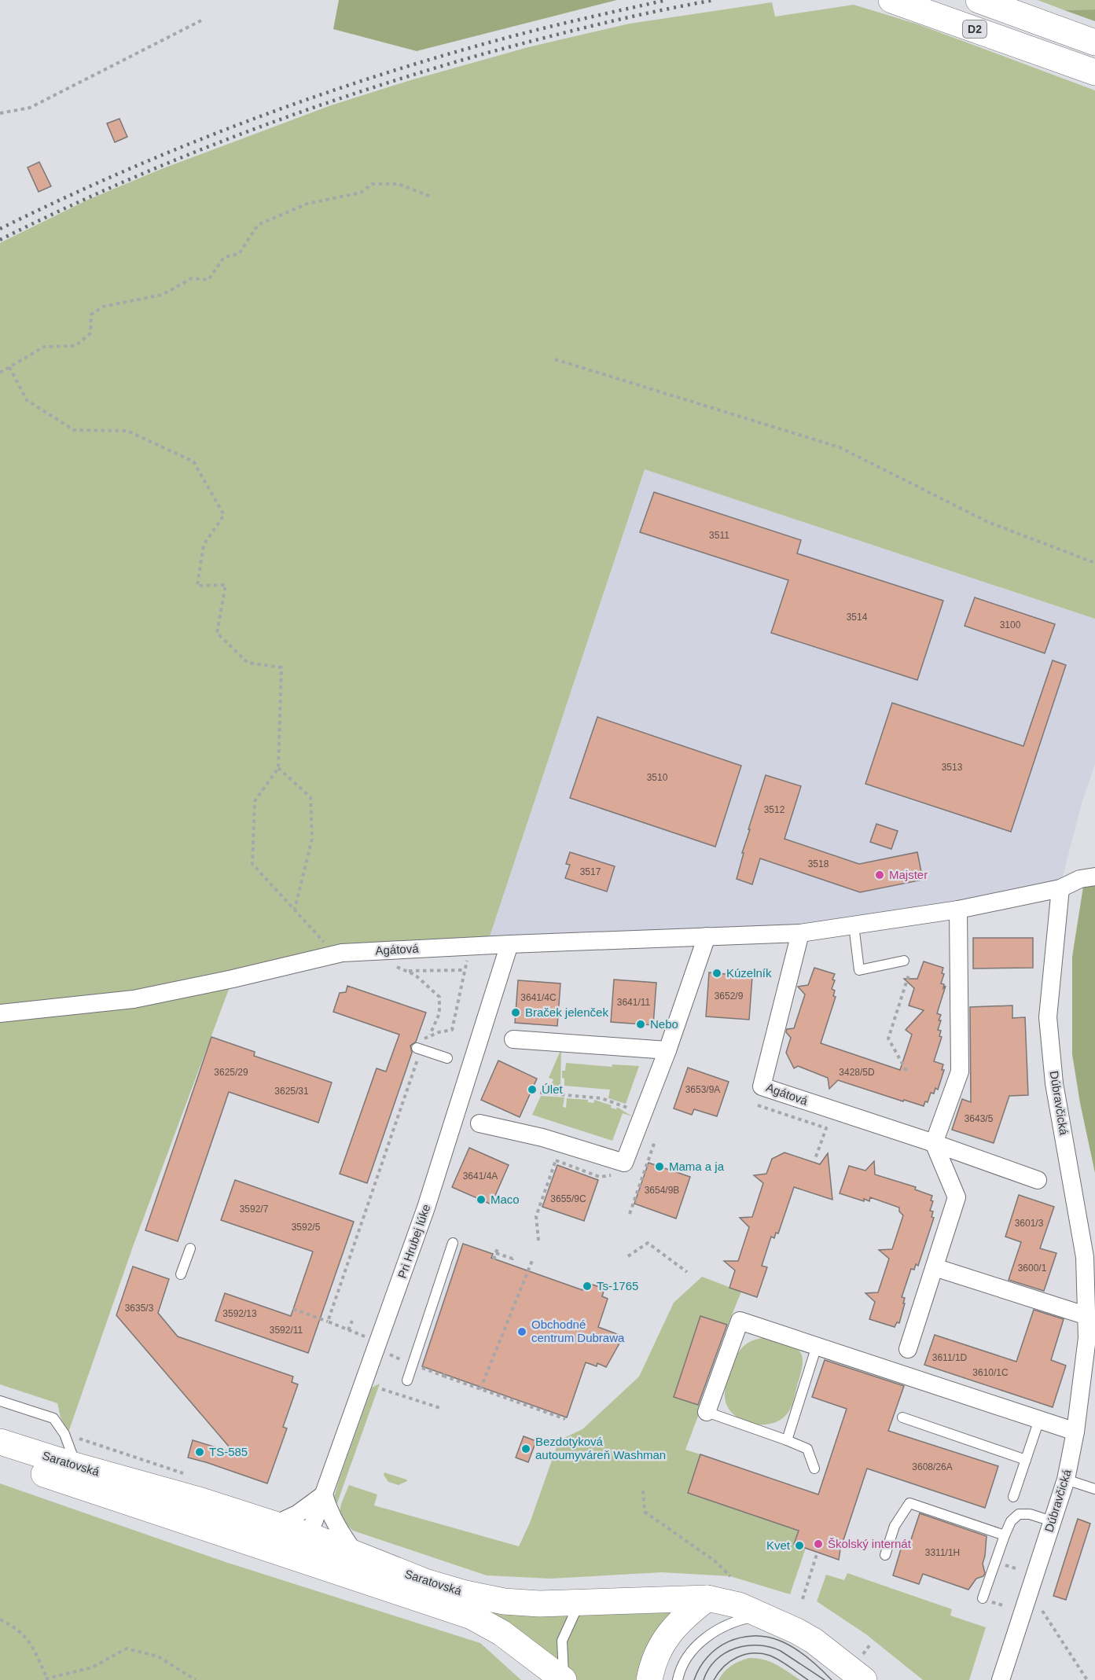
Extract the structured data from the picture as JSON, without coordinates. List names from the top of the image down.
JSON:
{
  "streets": {
    "main road": ["D2", "Saratovská"],
    "street": ["Agátová", "Dúbravčická", "Pri Hrubej lúke"]
  },
  "crossings": [
    ["Agátová", "Dúbravčická"],
    ["Agátová", "Pri Hrubej lúke"],
    ["Pri Hrubej lúke", "Saratovská"]
  ],
  "places": [
    "Majster",
    "Kúzelník",
    "Braček jelenček",
    "Nebo",
    "Úlet",
    "Mama a ja",
    "Maco",
    "Ts-1765",
    "Obchodné centrum Dubrawa",
    "Bezdotyková autoumyváreň Washman",
    "TS-585",
    "Školský internát",
    "Kvet"
  ],
  "house_numbers": [
    "3511",
    "3514",
    "3100",
    "3513",
    "3510",
    "3512",
    "3518",
    "3517",
    "3652/9",
    "3641/4C",
    "3641/11",
    "3625/29",
    "3428/5D",
    "3653/9A",
    "3625/31",
    "3643/5",
    "3641/4A",
    "3654/9B",
    "3655/9C",
    "3592/7",
    "3601/3",
    "3592/5",
    "3600/1",
    "3635/3",
    "3592/13",
    "3592/11",
    "3611/1D",
    "3610/1C",
    "3608/26A",
    "3311/1H"
  ]
}
